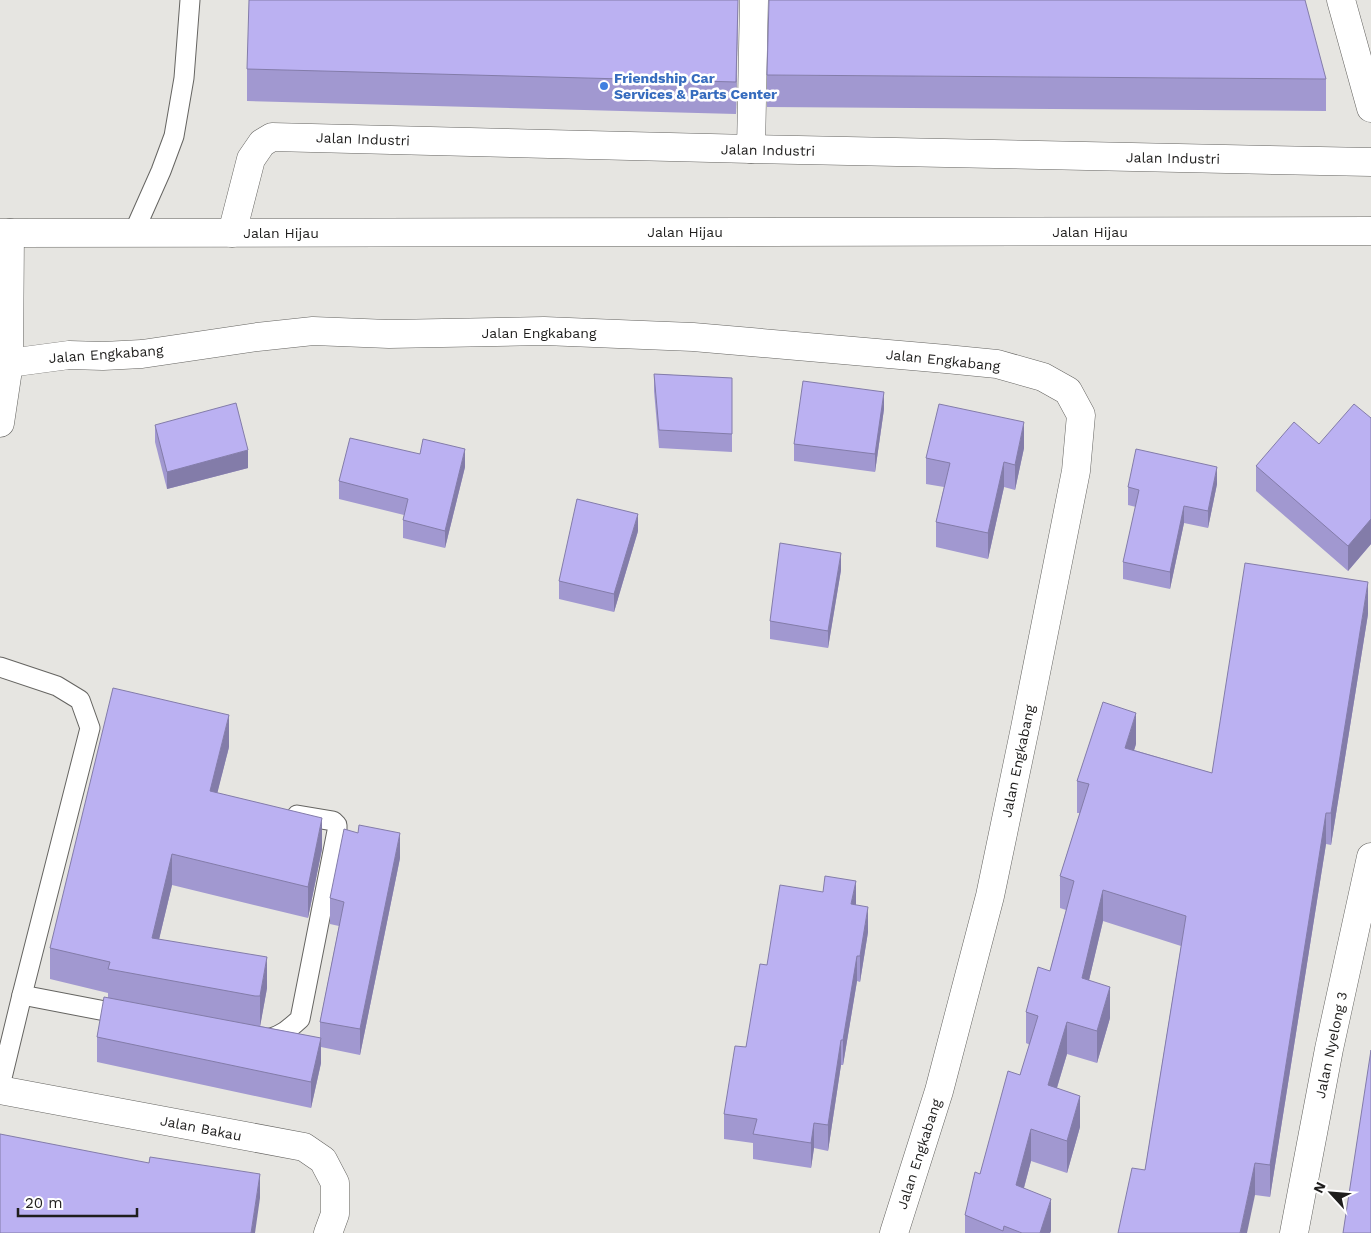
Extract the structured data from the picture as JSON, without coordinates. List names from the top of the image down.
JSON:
{
  "streets": {
    "street": [
      "Jalan Industri",
      "Jalan Hijau",
      "Jalan Engkabang",
      "Jalan Nyelong 3",
      "Jalan Bakau"
    ]
  },
  "crossings": [
    ["Jalan Industri", "Jalan Hijau"]
  ],
  "places": ["Friendship Car Services & Parts Center"],
  "scale_bar": "20 m",
  "north": "top left"
}
